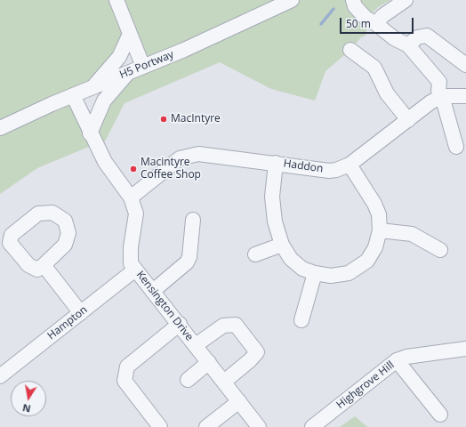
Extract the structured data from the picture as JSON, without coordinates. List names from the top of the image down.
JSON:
{
  "streets": {
    "street": [
      "H5 Portway",
      "Haddon",
      "Kensington Drive",
      "Hampton",
      "Highgrove Hill"
    ]
  },
  "crossings": [
    ["H5 Portway", "Kensington Drive"],
    ["Haddon", "Kensington Drive"],
    ["Kensington Drive", "Hampton"]
  ],
  "places": ["MacIntyre", "Macintyre Coffee Shop"],
  "scale_bar": "50 m",
  "north": "bottom"
}
